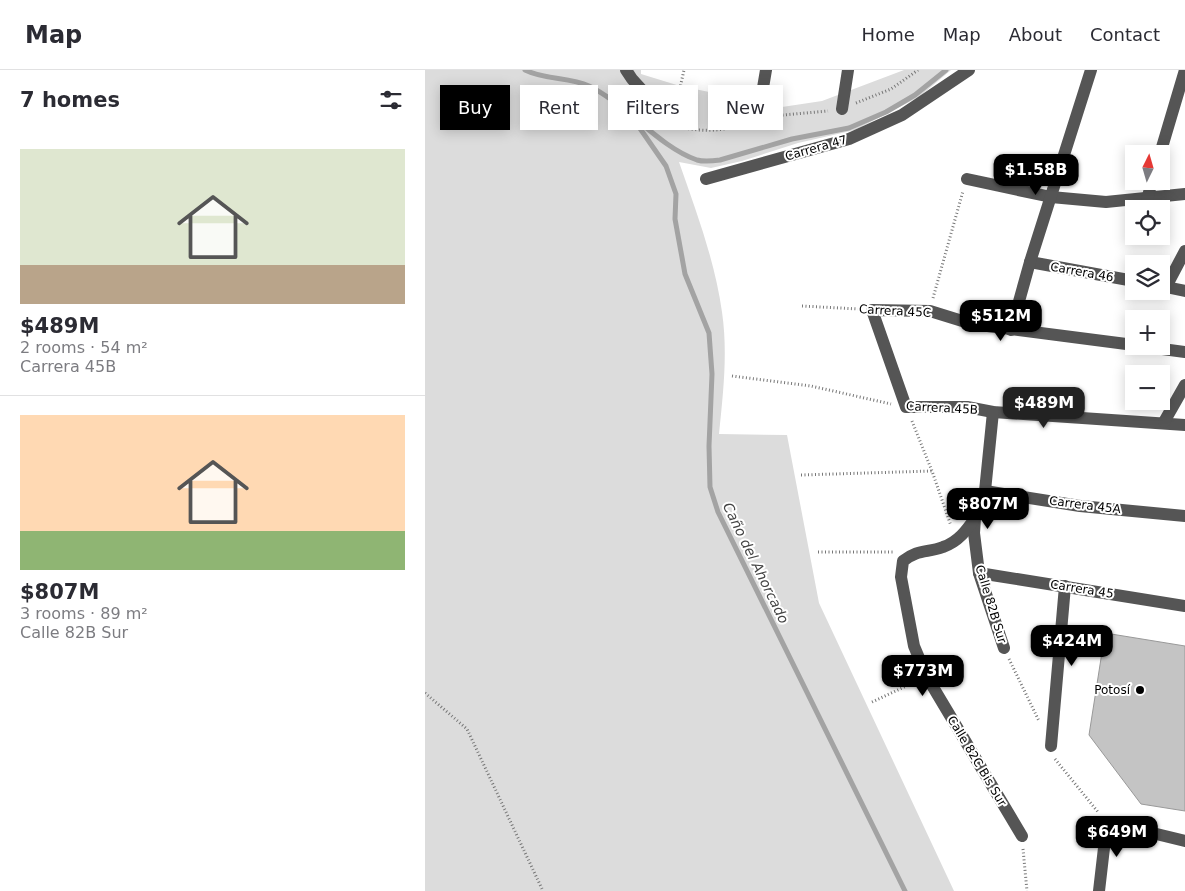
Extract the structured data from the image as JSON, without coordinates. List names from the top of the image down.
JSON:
{
  "streets": {
    "street": [
      "Carrera 47",
      "Carrera 46",
      "Carrera 45C",
      "Carrera 45B",
      "Carrera 45A",
      "Carrera 45",
      "Calle 82B Sur",
      "Calle 82C Bis Sur"
    ]
  },
  "crossings": [
    ["Carrera 45B", "Calle 82B Sur"],
    ["Carrera 45A", "Calle 82B Sur"],
    ["Carrera 45", "Calle 82B Sur"]
  ],
  "water": ["Caño del Ahorcado"],
  "places": ["Potosí"],
  "north": "top",
  "page": {
    "header": "Map",
    "nav": [
      "Home",
      "Map",
      "About",
      "Contact"
    ],
    "heading": "7 homes",
    "chip": [
      "Buy",
      "Rent",
      "Filters",
      "New"
    ],
    "list": [
      {
        "name": "$489M",
        "note": "2 rooms · 54 m² · Carrera 45B"
      },
      {
        "name": "$807M",
        "note": "3 rooms · 89 m² · Calle 82B Sur"
      }
    ],
    "map_buttons": ["+", "−"],
    "price": [
      "$1.58B",
      "$512M",
      "$489M",
      "$807M",
      "$424M",
      "$773M",
      "$649M"
    ]
  }
}
